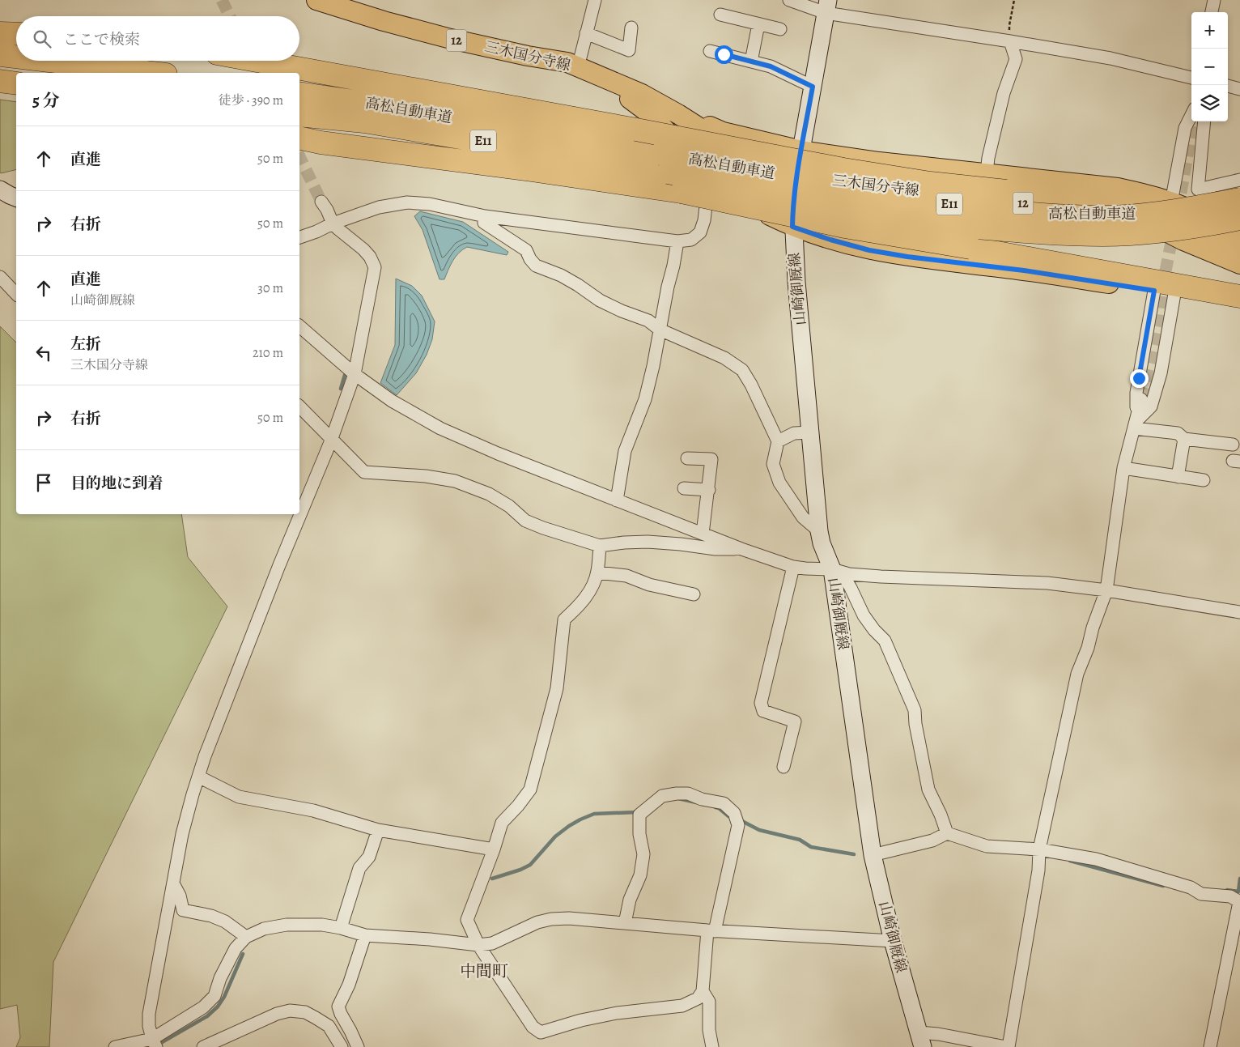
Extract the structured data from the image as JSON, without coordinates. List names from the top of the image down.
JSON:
{
  "streets": {
    "highway": ["高松自動車道", "E11"],
    "main road": ["12", "三木国分寺線", "山崎御厩線"]
  },
  "crossings": [
    ["三木国分寺線", "山崎御厩線"]
  ],
  "districts": ["中間町"],
  "page": {
    "map_buttons": ["+", "−"],
    "search": "ここで検索",
    "heading": ["5 分", "徒歩 · 390 m"],
    "list": [
      ["直進", "50 m"],
      ["右折", "50 m"],
      ["直進", "山崎御厩線", "30 m"],
      ["左折", "三木国分寺線", "210 m"],
      ["右折", "50 m"],
      "目的地に到着"
    ]
  }
}
